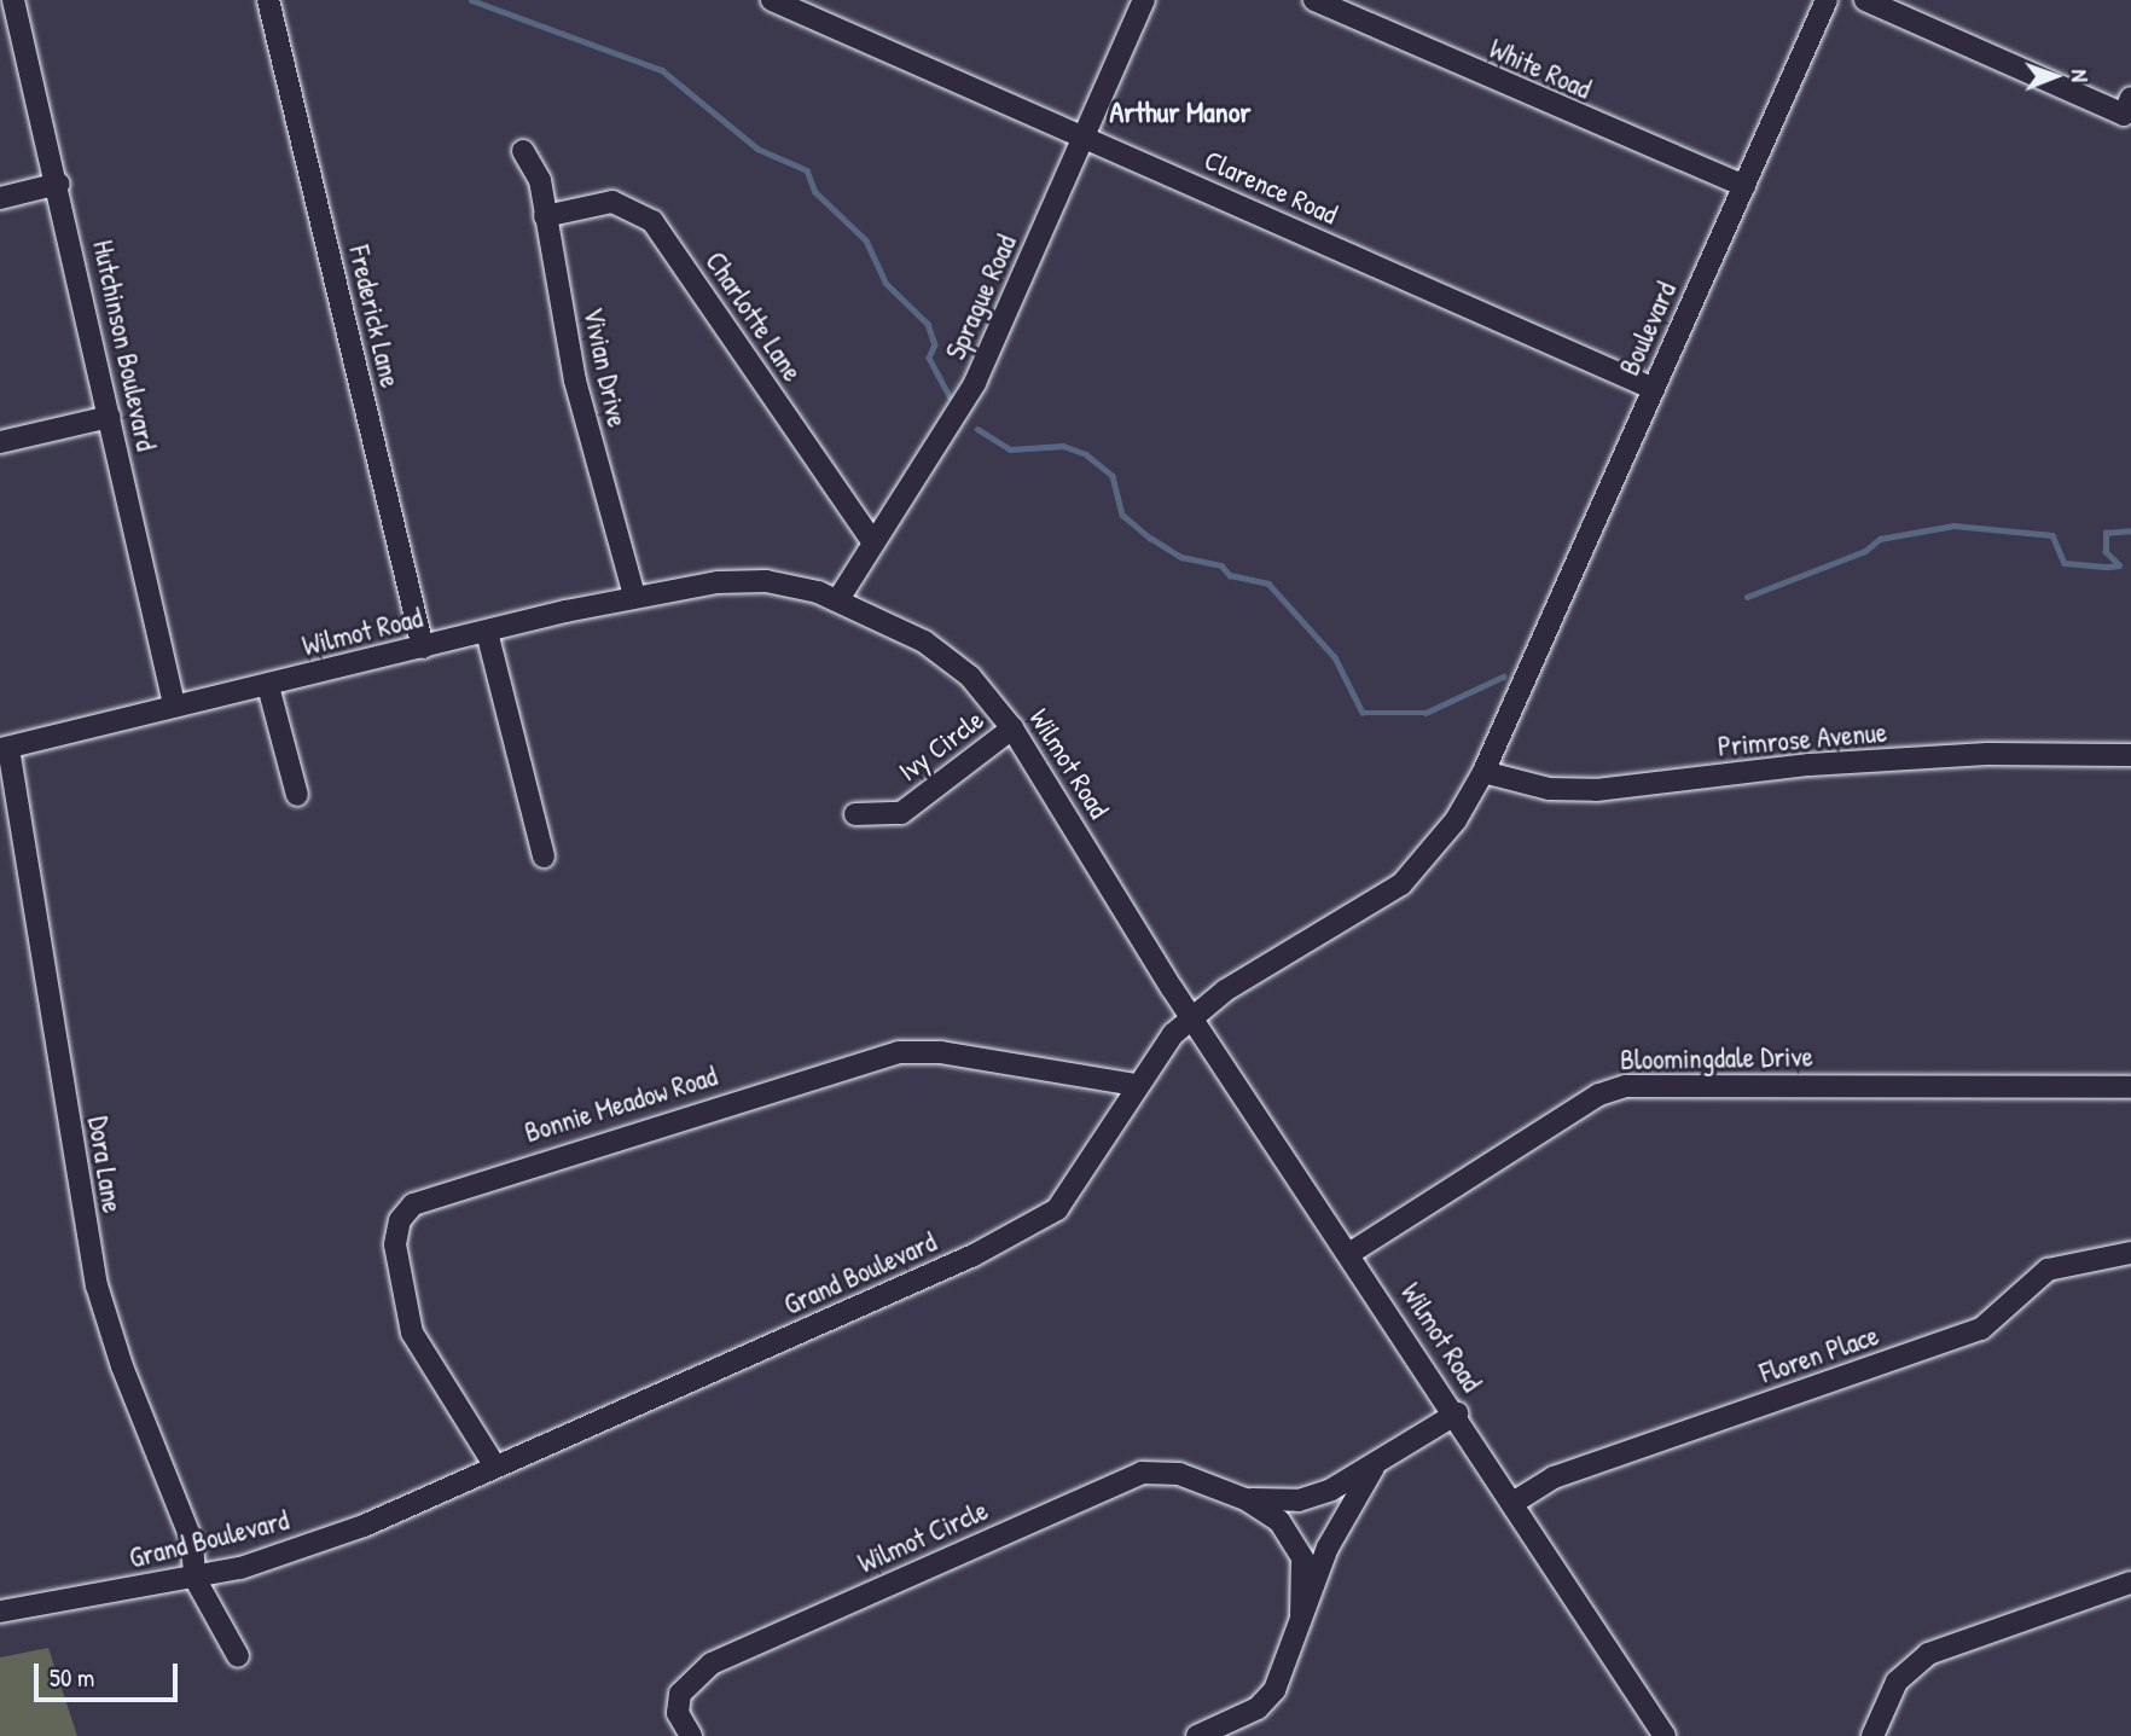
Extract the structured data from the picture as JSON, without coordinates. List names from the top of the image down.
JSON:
{
  "streets": {
    "street": [
      "White Road",
      "Clarence Road",
      "Sprague Road",
      "Frederick Lane",
      "Charlotte Lane",
      "Boulevard",
      "Hutchinson Boulevard",
      "Vivian Drive",
      "Wilmot Road",
      "Primrose Avenue",
      "Ivy Circle",
      "Bloomingdale Drive",
      "Bonnie Meadow Road",
      "Dora Lane",
      "Grand Boulevard",
      "Floren Place",
      "Wilmot Circle"
    ]
  },
  "crossings": [
    ["White Road", "Boulevard"],
    ["Clarence Road", "Sprague Road"],
    ["Clarence Road", "Boulevard"],
    ["Sprague Road", "Charlotte Lane"],
    ["Sprague Road", "Wilmot Road"],
    ["Frederick Lane", "Wilmot Road"],
    ["Charlotte Lane", "Vivian Drive"],
    ["Boulevard", "Grand Boulevard"],
    ["Hutchinson Boulevard", "Wilmot Road"],
    ["Vivian Drive", "Wilmot Road"],
    ["Wilmot Road", "Ivy Circle"],
    ["Wilmot Road", "Bloomingdale Drive"],
    ["Wilmot Road", "Dora Lane"],
    ["Wilmot Road", "Grand Boulevard"],
    ["Wilmot Road", "Floren Place"],
    ["Wilmot Road", "Wilmot Circle"],
    ["Primrose Avenue", "Grand Boulevard"],
    ["Bonnie Meadow Road", "Grand Boulevard"],
    ["Dora Lane", "Grand Boulevard"]
  ],
  "districts": ["Arthur Manor"],
  "scale_bar": "50 m",
  "north": "right"
}
